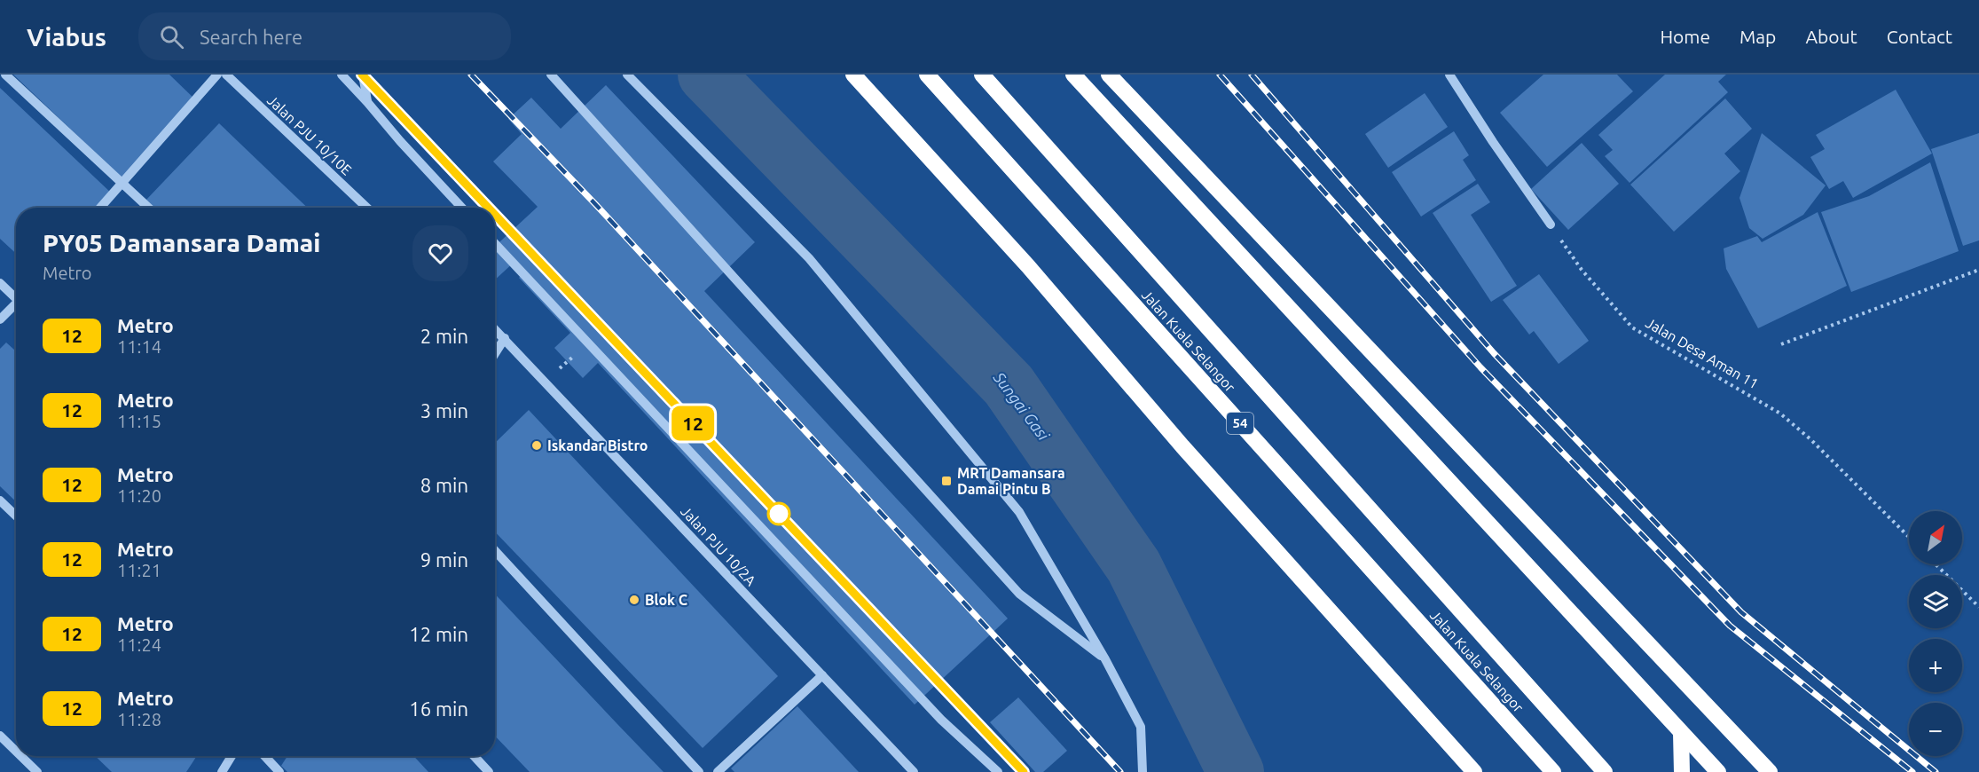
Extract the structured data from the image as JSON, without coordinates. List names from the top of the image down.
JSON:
{
  "streets": {
    "highway": ["Jalan Kuala Selangor", "54"],
    "street": ["Jalan PJU 10/10E", "Jalan PJU 10/2A"],
    "path": ["Jalan Desa Aman 11"]
  },
  "water": ["Sungai Gasi"],
  "places": {
    "other": ["Iskandar Bistro", "Blok C"],
    "transit": ["MRT Damansara Damai Pintu B"]
  },
  "lines": ["metro line 12"],
  "north": "top right",
  "page": {
    "header": "Viabus",
    "search": "Search here",
    "nav": [
      "Home",
      "Map",
      "About",
      "Contact"
    ],
    "on_map": "12",
    "heading": ["PY05 Damansara Damai", "Metro"],
    "list": [
      {
        "mark": "12",
        "name": "Metro",
        "note": "11:14",
        "value": "2 min"
      },
      {
        "mark": "12",
        "name": "Metro",
        "note": "11:15",
        "value": "3 min"
      },
      {
        "mark": "12",
        "name": "Metro",
        "note": "11:20",
        "value": "8 min"
      },
      {
        "mark": "12",
        "name": "Metro",
        "note": "11:21",
        "value": "9 min"
      },
      {
        "mark": "12",
        "name": "Metro",
        "note": "11:24",
        "value": "12 min"
      },
      {
        "mark": "12",
        "name": "Metro",
        "note": "11:28",
        "value": "16 min"
      }
    ],
    "map_buttons": ["+", "−"]
  }
}
